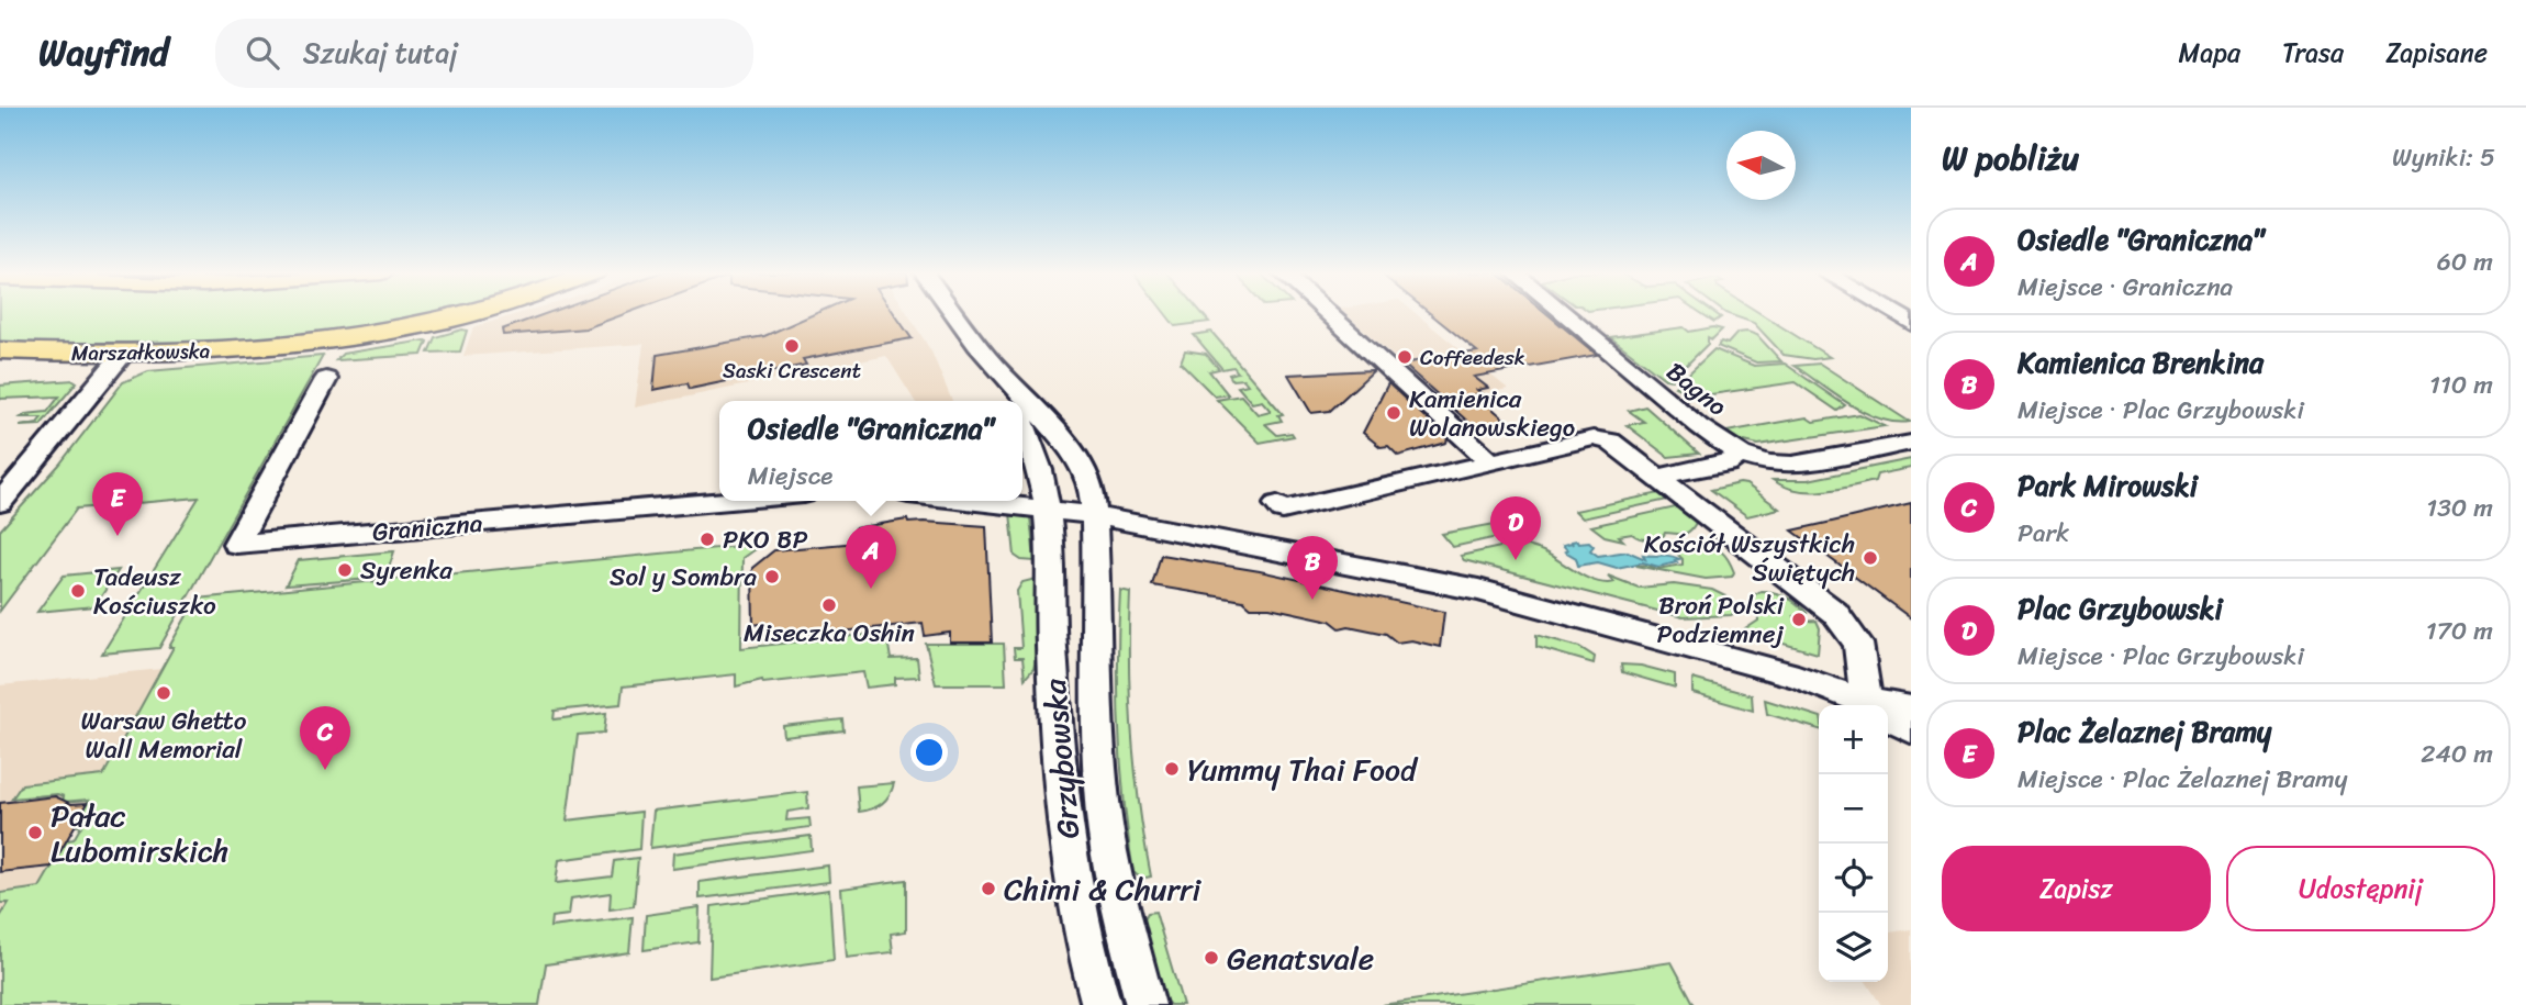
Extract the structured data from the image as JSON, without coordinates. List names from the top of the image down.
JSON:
{
  "streets": {
    "main road": ["Marszałkowska"],
    "street": ["Bagno", "Graniczna", "Grzybowska"]
  },
  "places": [
    "Saski Crescent",
    "Coffeedesk",
    "Kamienica Wolanowskiego",
    "PKO BP",
    "Kościół Wszystkich Świętych",
    "Syrenka",
    "Sol y Sombra",
    "Tadeusz Kościuszko",
    "Miseczka Oshin",
    "Broń Polski Podziemnej",
    "Warsaw Ghetto Wall Memorial",
    "Yummy Thai Food",
    "Pałac Lubomirskich",
    "Chimi & Churri",
    "Genatsvale"
  ],
  "north": "left",
  "page": {
    "header": "Wayfind",
    "search": "Szukaj tutaj",
    "nav": ["Mapa", "Trasa", "Zapisane"],
    "heading": ["W pobliżu", "Wyniki: 5"],
    "list": [
      {
        "mark": "A",
        "name": "Osiedle \"Graniczna\"",
        "note": "Miejsce · Graniczna",
        "value": "60 m"
      },
      {
        "mark": "B",
        "name": "Kamienica Brenkina",
        "note": "Miejsce · Plac Grzybowski",
        "value": "110 m"
      },
      {
        "mark": "C",
        "name": "Park Mirowski",
        "note": "Park",
        "value": "130 m"
      },
      {
        "mark": "D",
        "name": "Plac Grzybowski",
        "note": "Miejsce · Plac Grzybowski",
        "value": "170 m"
      },
      {
        "mark": "E",
        "name": "Plac Żelaznej Bramy",
        "note": "Miejsce · Plac Żelaznej Bramy",
        "value": "240 m"
      }
    ],
    "popup": ["Osiedle \"Graniczna\"", "Miejsce"],
    "pins": [
      "E",
      "D",
      "A",
      "B",
      "C"
    ],
    "map_buttons": ["+", "−"],
    "buttons": ["Zapisz", "Udostępnij"]
  }
}
